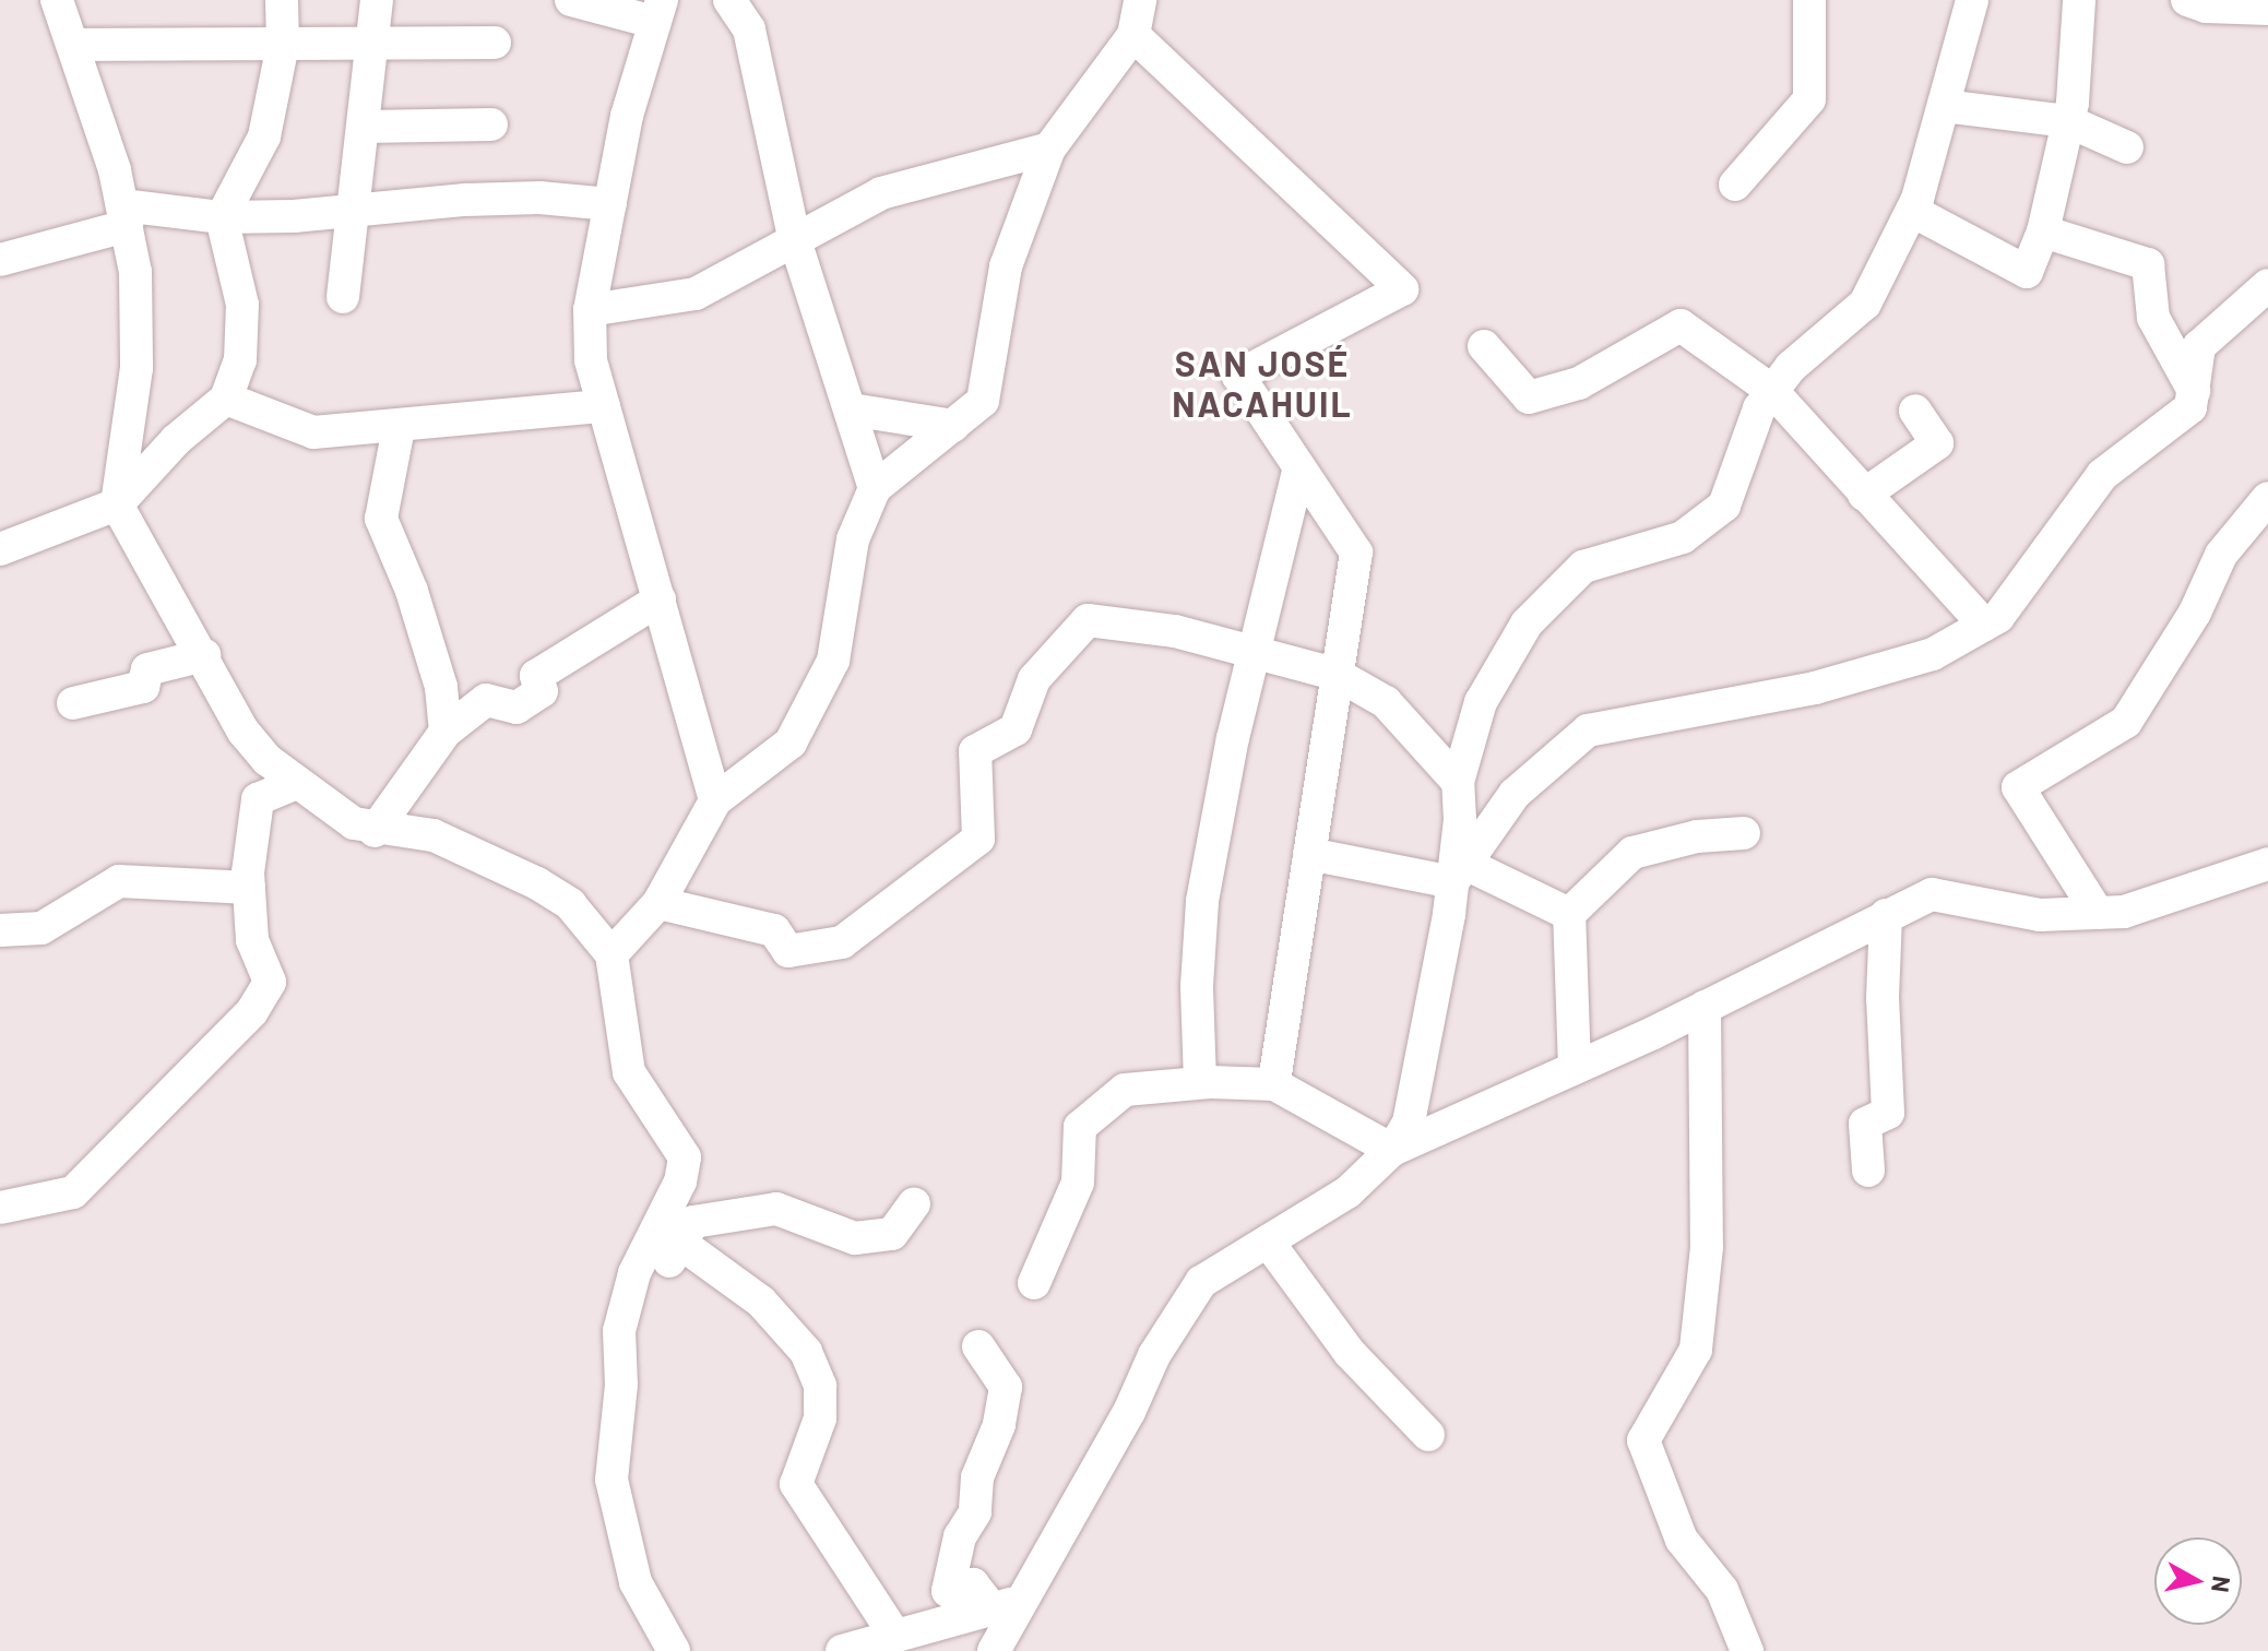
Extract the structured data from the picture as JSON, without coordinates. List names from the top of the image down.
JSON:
{
  "districts": ["SAN JOSÉ NACAHUIL"],
  "north": "right"
}
